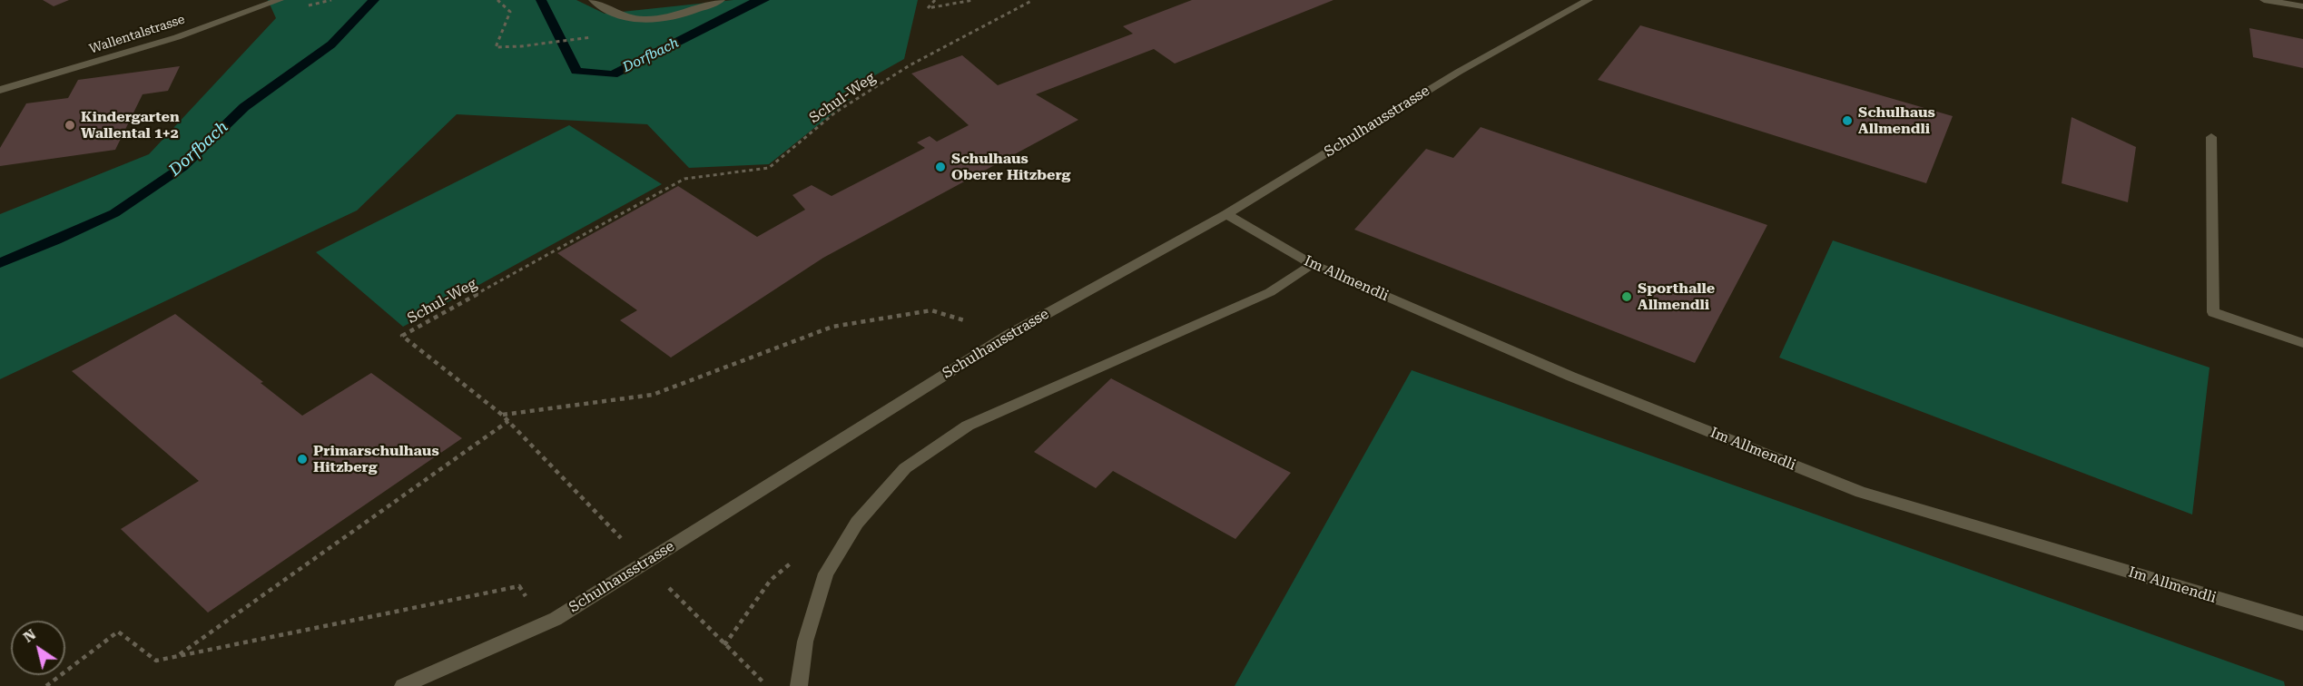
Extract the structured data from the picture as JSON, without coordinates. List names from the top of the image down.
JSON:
{
  "streets": {
    "street": ["Wallentalstrasse", "Schulhausstrasse", "Im Allmendli"],
    "path": ["Schul-Weg"]
  },
  "crossings": [
    ["Schulhausstrasse", "Im Allmendli"]
  ],
  "water": ["Dorfbach"],
  "places": [
    "Schulhaus Allmendli",
    "Kindergarten Wallental 1+2",
    "Schulhaus Oberer Hitzberg",
    "Sporthalle Allmendli",
    "Primarschulhaus Hitzberg"
  ],
  "north": "top left"
}
